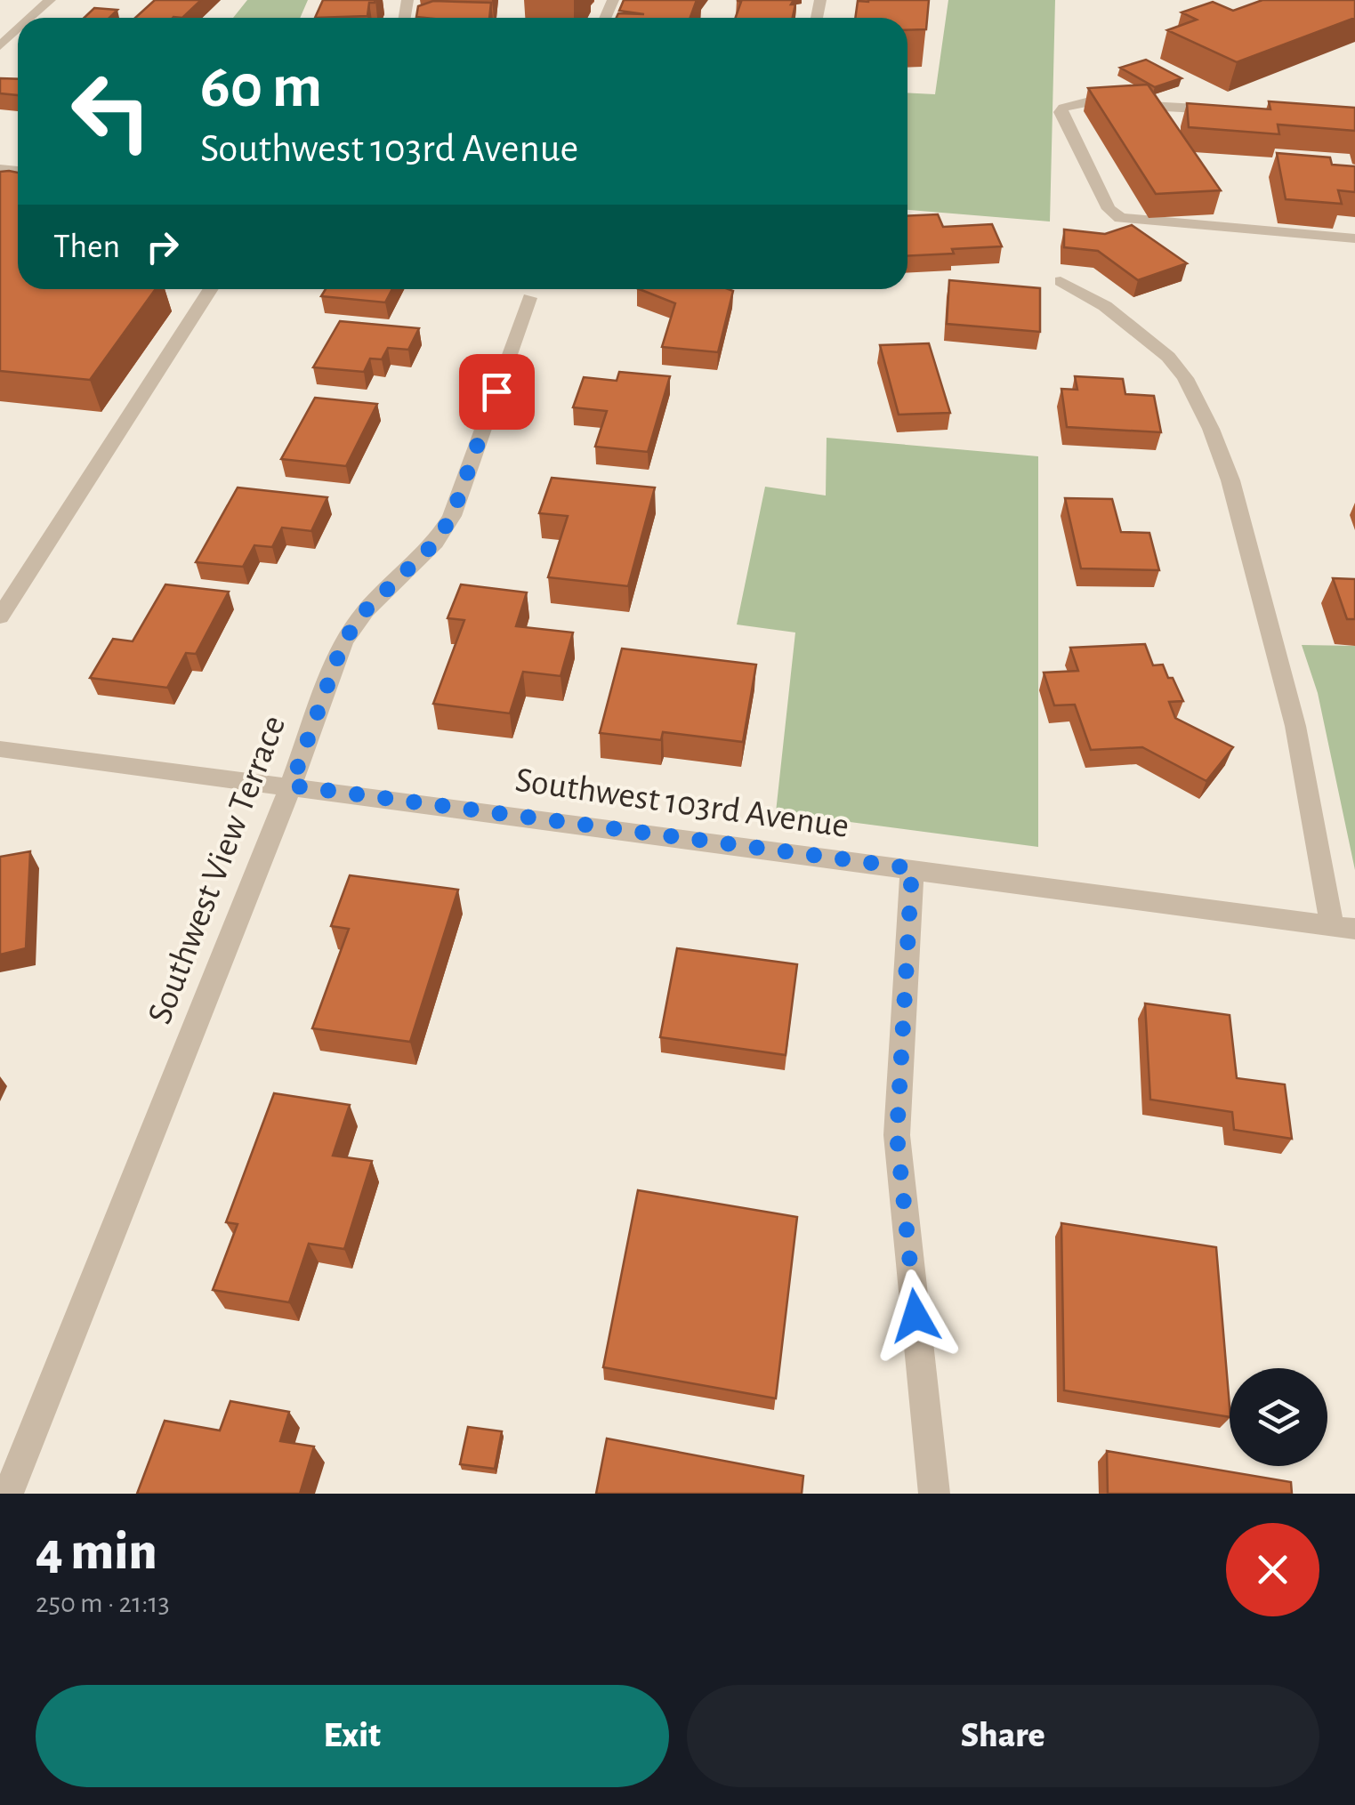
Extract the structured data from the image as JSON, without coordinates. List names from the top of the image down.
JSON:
{
  "streets": {
    "street": ["Southwest 103rd Avenue", "Southwest View Terrace"]
  },
  "crossings": [
    ["Southwest 103rd Avenue", "Southwest View Terrace"]
  ],
  "page": {
    "turn": ["60 m", "Southwest 103rd Avenue"],
    "then": "Then",
    "heading": ["4 min", "250 m · 21:13"],
    "buttons": ["Exit", "Share"]
  }
}
